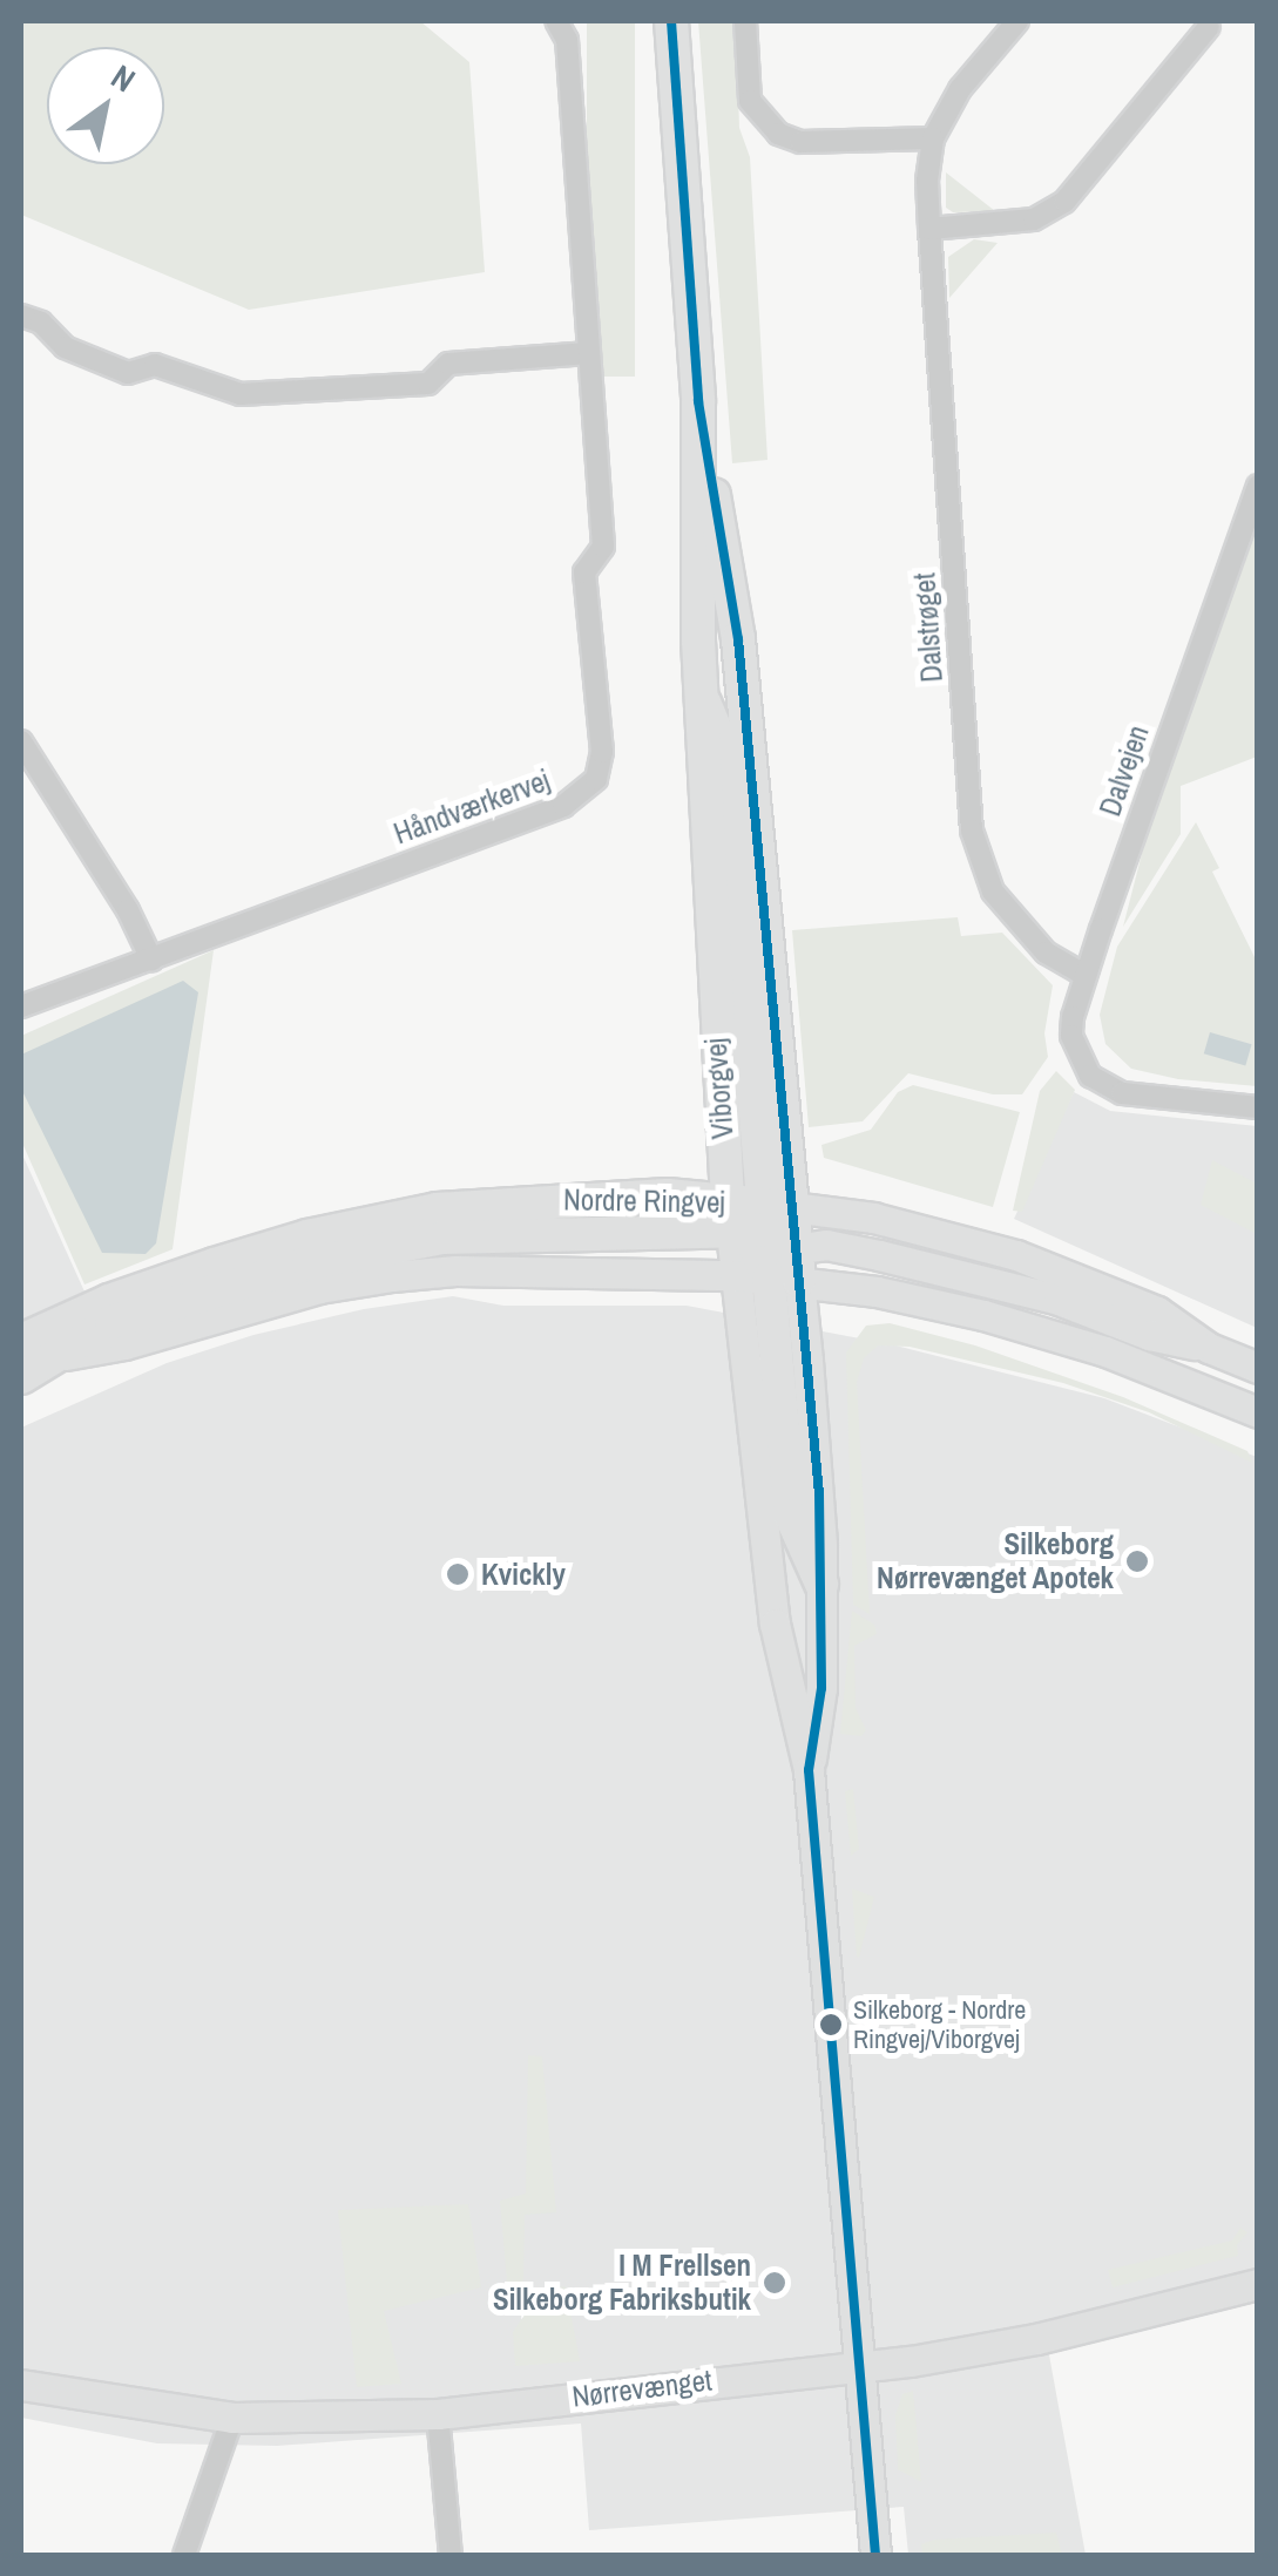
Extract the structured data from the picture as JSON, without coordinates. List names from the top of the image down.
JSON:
{
  "streets": {
    "main road": ["Viborgvej", "Nordre Ringvej"],
    "street": [
      "Dalstrøget",
      "Dalvejen",
      "Håndværkervej",
      "Nørrevænget"
    ]
  },
  "crossings": [
    ["Dalstrøget", "Dalvejen"],
    ["Viborgvej", "Nordre Ringvej"],
    ["Viborgvej", "Nørrevænget"]
  ],
  "places": [
    "Silkeborg Nørrevænget Apotek",
    "Kvickly",
    "Silkeborg - Nordre Ringvej/Viborgvej",
    "I M Frellsen Silkeborg Fabriksbutik"
  ],
  "north": "top right"
}
